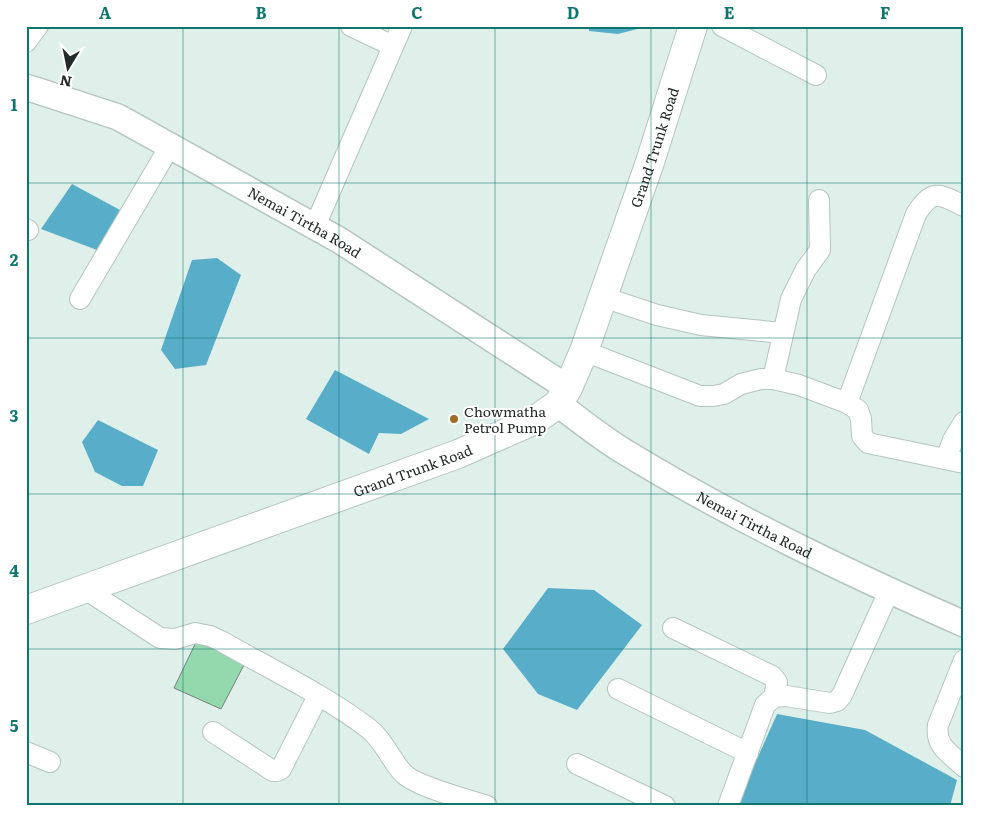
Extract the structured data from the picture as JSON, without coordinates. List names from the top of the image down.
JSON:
{
  "streets": {
    "main road": ["Grand Trunk Road"],
    "street": ["Nemai Tirtha Road"]
  },
  "crossings": [
    ["Grand Trunk Road", "Nemai Tirtha Road"]
  ],
  "places": ["Chowmatha Petrol Pump"],
  "north": "bottom",
  "grid": {
    "columns": [
      "A",
      "B",
      "C",
      "D",
      "E",
      "F"
    ],
    "rows": [
      "1",
      "2",
      "3",
      "4",
      "5"
    ]
  }
}
